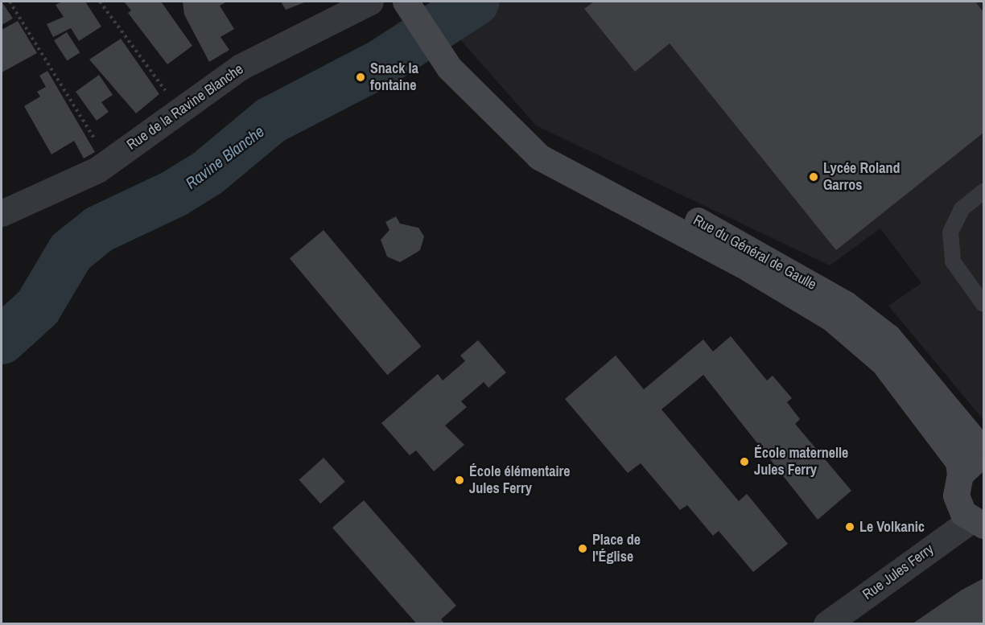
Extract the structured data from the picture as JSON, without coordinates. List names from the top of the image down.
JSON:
{
  "streets": {
    "main road": ["Rue du Général de Gaulle"],
    "street": ["Rue de la Ravine Blanche", "Rue Jules Ferry"]
  },
  "water": ["Ravine Blanche"],
  "places": [
    "Snack la fontaine",
    "Lycée Roland Garros",
    "École maternelle Jules Ferry",
    "École élémentaire Jules Ferry",
    "Le Volkanic",
    "Place de l'Église"
  ]
}
